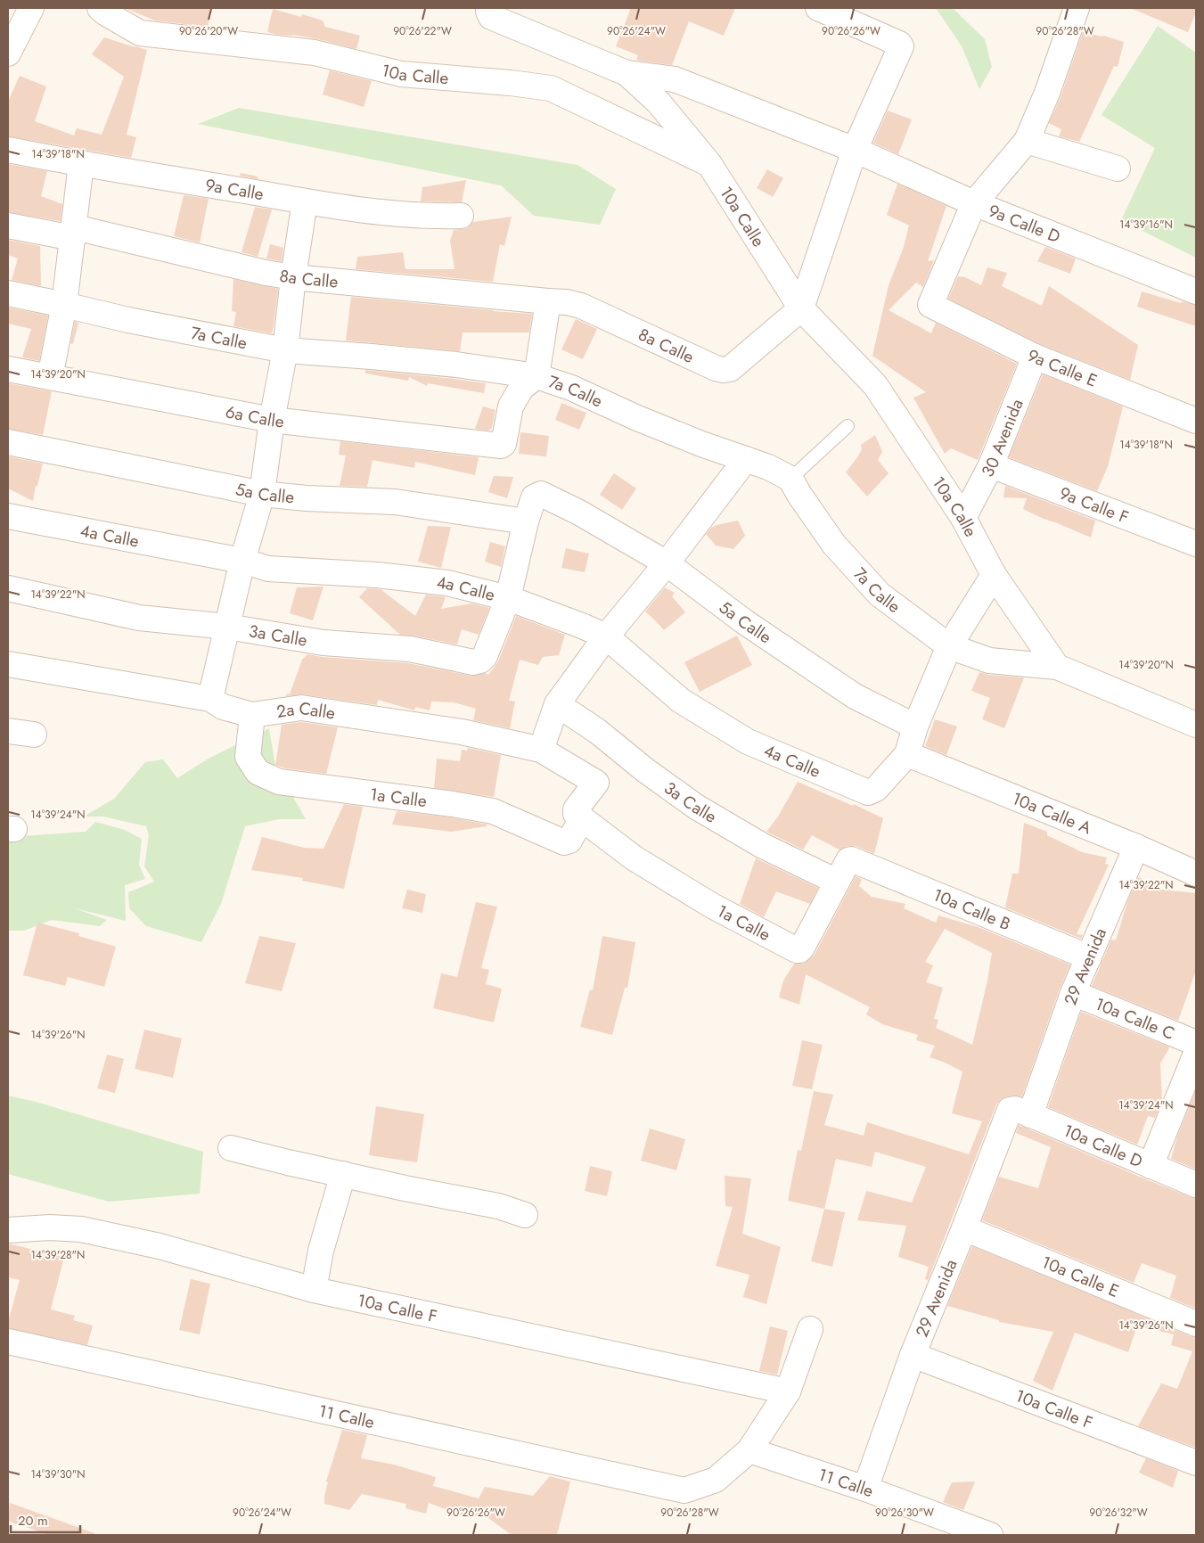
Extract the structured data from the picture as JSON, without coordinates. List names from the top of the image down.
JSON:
{
  "streets": {
    "street": [
      "10a Calle",
      "9a Calle",
      "9a Calle D",
      "8a Calle",
      "7a Calle",
      "9a Calle E",
      "6a Calle",
      "30 Avenida",
      "5a Calle",
      "9a Calle F",
      "4a Calle",
      "3a Calle",
      "2a Calle",
      "1a Calle",
      "10a Calle A",
      "10a Calle B",
      "29 Avenida",
      "10a Calle C",
      "10a Calle D",
      "10a Calle E",
      "10a Calle F",
      "11 Calle"
    ]
  },
  "crossings": [
    ["10a Calle", "8a Calle"],
    ["10a Calle", "7a Calle"],
    ["10a Calle", "30 Avenida"],
    ["9a Calle D", "9a Calle E"],
    ["7a Calle", "6a Calle"],
    ["9a Calle E", "30 Avenida"],
    ["30 Avenida", "9a Calle F"],
    ["5a Calle", "3a Calle"],
    ["4a Calle", "3a Calle"],
    ["4a Calle", "10a Calle A"],
    ["3a Calle", "1a Calle"],
    ["3a Calle", "10a Calle B"],
    ["2a Calle", "1a Calle"],
    ["1a Calle", "10a Calle B"],
    ["10a Calle A", "29 Avenida"],
    ["10a Calle B", "29 Avenida"],
    ["29 Avenida", "10a Calle C"],
    ["29 Avenida", "10a Calle D"],
    ["29 Avenida", "10a Calle E"],
    ["29 Avenida", "10a Calle F"],
    ["29 Avenida", "11 Calle"]
  ],
  "scale_bar": "20 m",
  "coordinates": [
    "90°26'20\"W",
    "90°26'22\"W",
    "90°26'24\"W",
    "90°26'26\"W",
    "90°26'28\"W",
    "14°39'18\"N",
    "14°39'16\"N",
    "14°39'20\"N",
    "14°39'22\"N",
    "14°39'24\"N",
    "14°39'26\"N",
    "14°39'28\"N",
    "14°39'30\"N",
    "90°26'30\"W",
    "90°26'32\"W"
  ]
}
